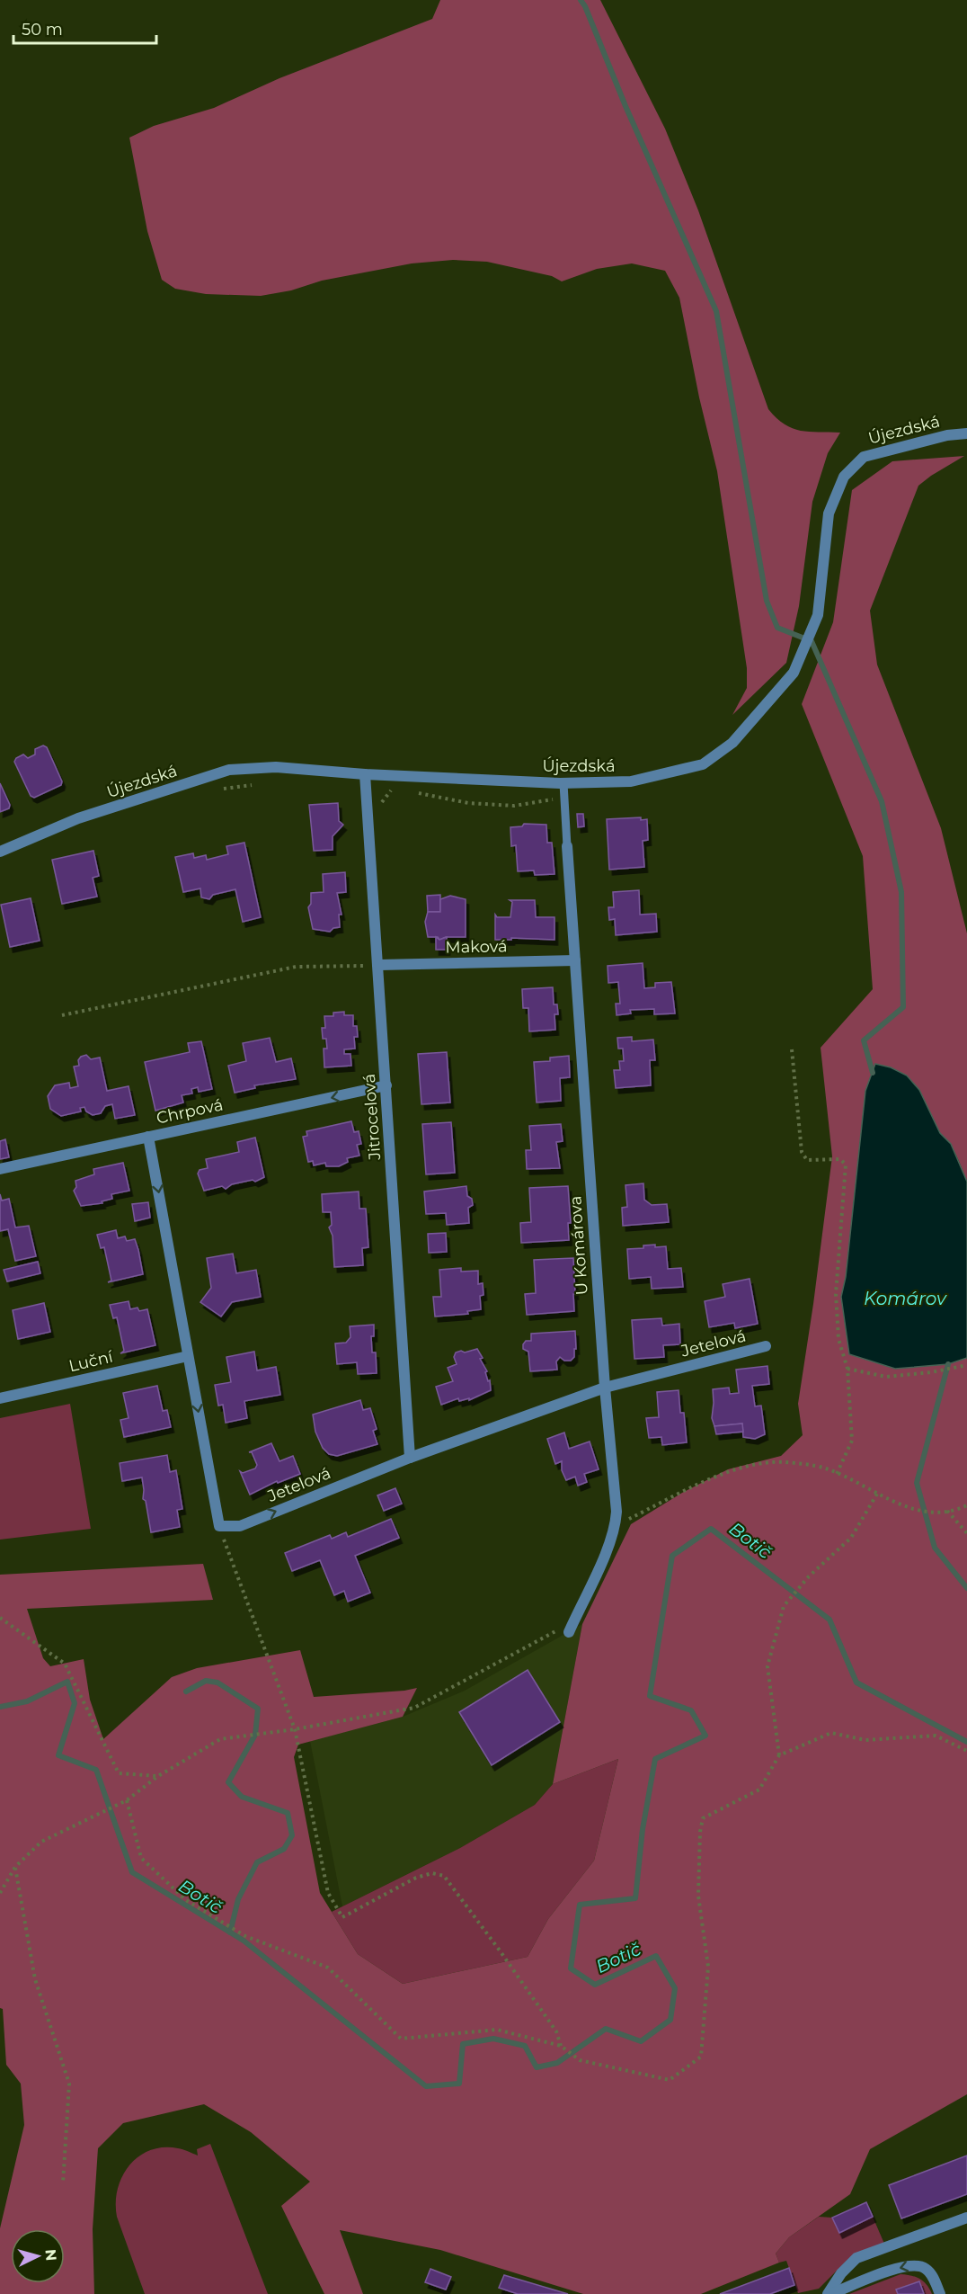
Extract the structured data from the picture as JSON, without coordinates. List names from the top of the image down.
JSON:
{
  "streets": {
    "street": [
      "Újezdská",
      "Maková",
      "Chrpová",
      "Jitrocelová",
      "U Komárova",
      "Jetelová",
      "Luční"
    ]
  },
  "crossings": [
    ["Újezdská", "Jitrocelová"],
    ["Maková", "Jitrocelová"],
    ["Maková", "U Komárova"],
    ["Chrpová", "Jitrocelová"],
    ["Jitrocelová", "Jetelová"],
    ["U Komárova", "Jetelová"]
  ],
  "one_way": ["Chrpová", "Jetelová"],
  "water": ["Komárov", "Botič"],
  "scale_bar": "50 m",
  "north": "right"
}
